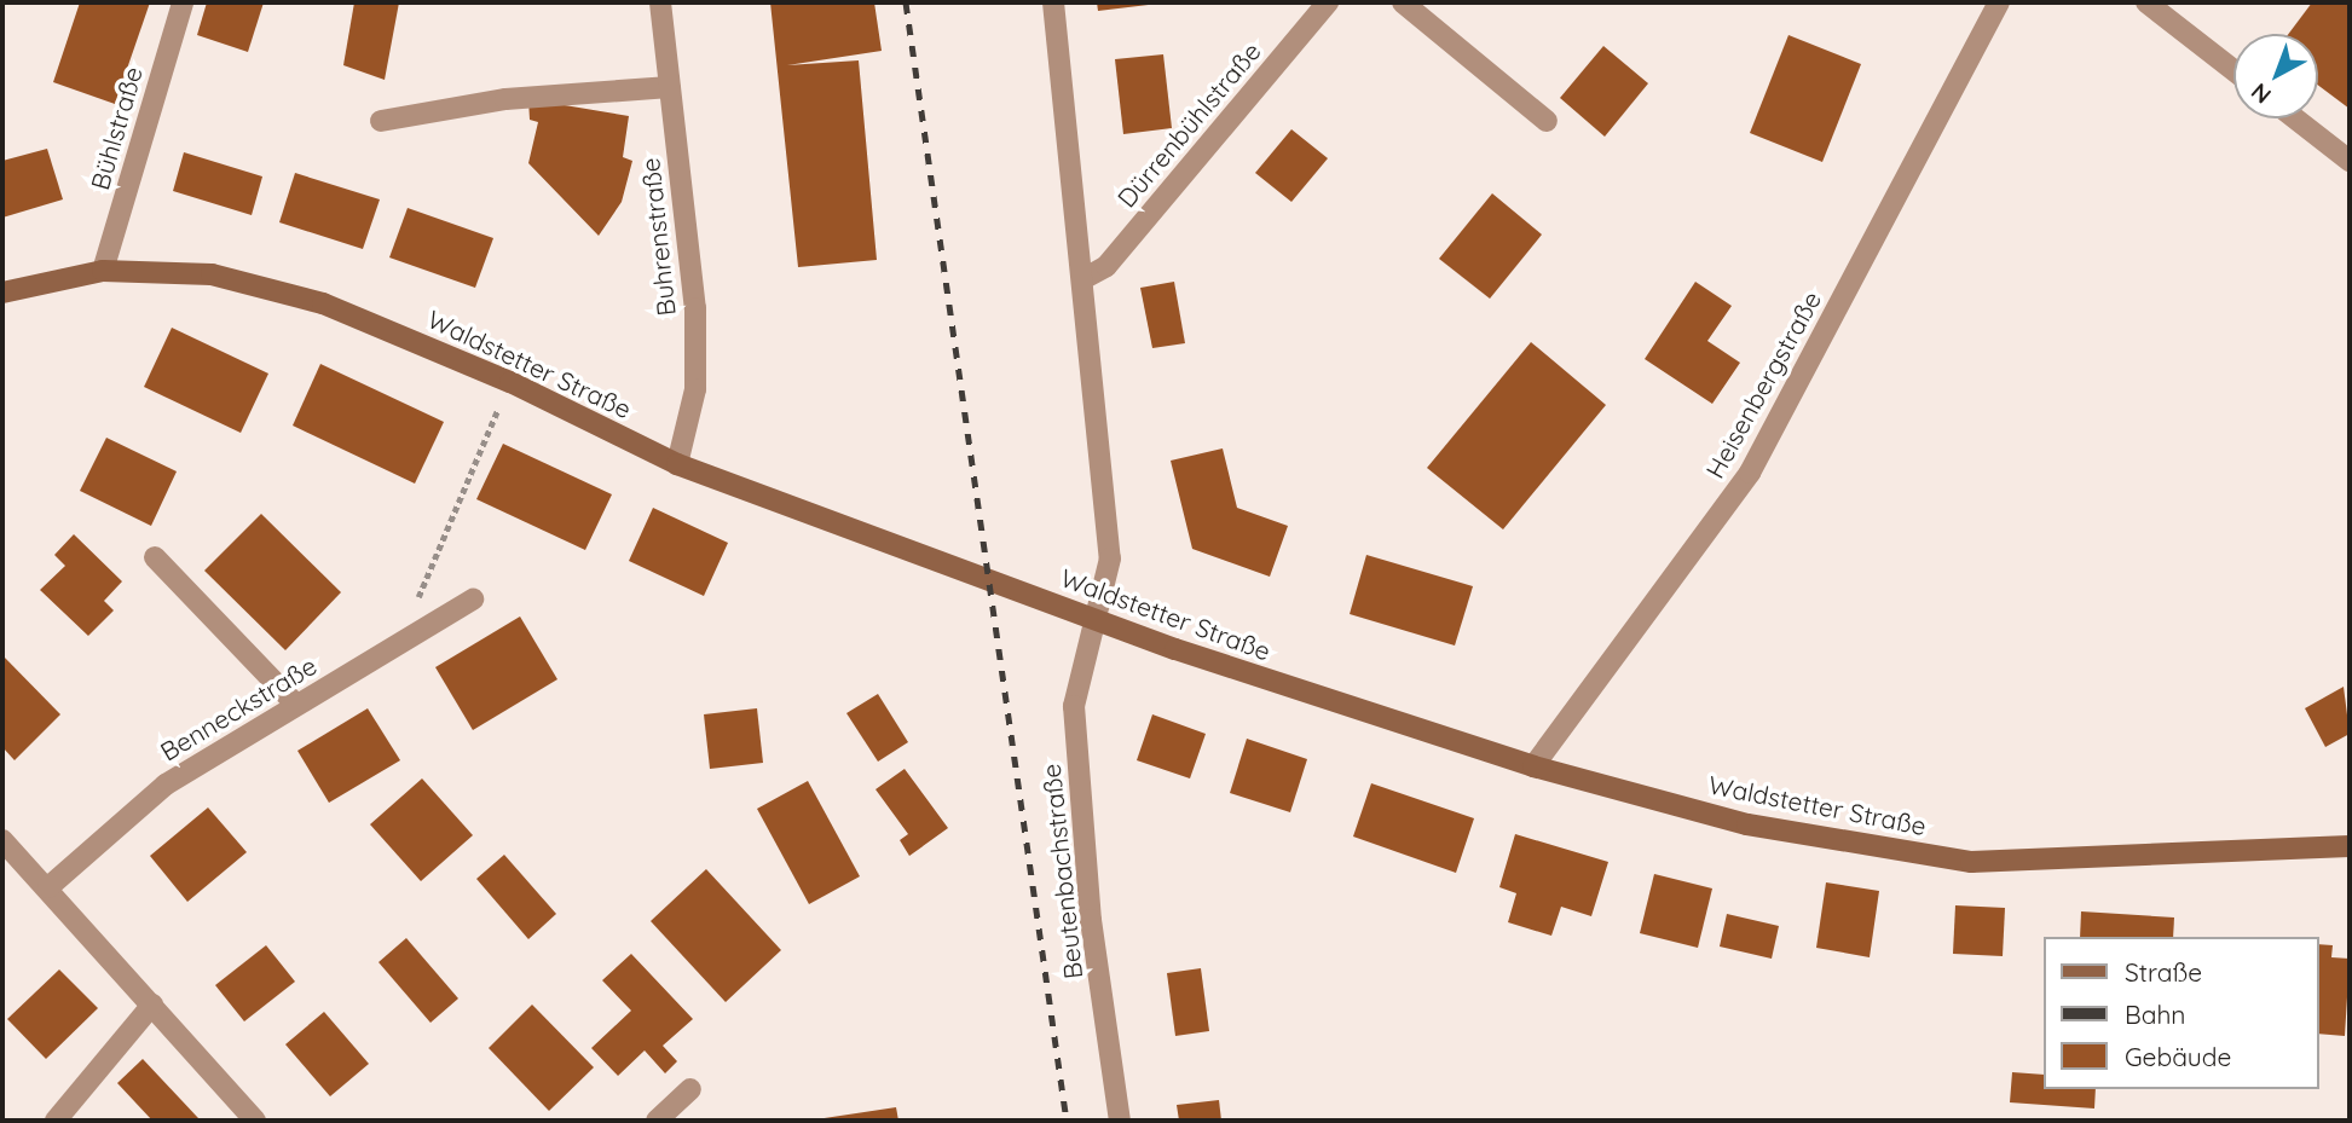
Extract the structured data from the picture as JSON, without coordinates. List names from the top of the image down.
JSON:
{
  "streets": {
    "street": [
      "Dürrenbühlstraße",
      "Bühlstraße",
      "Buhrenstraße",
      "Waldstetter Straße",
      "Heisenbergstraße",
      "Benneckstraße",
      "Beutenbachstraße"
    ]
  },
  "crossings": [
    ["Dürrenbühlstraße", "Waldstetter Straße"],
    ["Dürrenbühlstraße", "Beutenbachstraße"],
    ["Bühlstraße", "Waldstetter Straße"],
    ["Buhrenstraße", "Waldstetter Straße"],
    ["Waldstetter Straße", "Heisenbergstraße"],
    ["Waldstetter Straße", "Beutenbachstraße"]
  ],
  "legend": ["Straße", "Bahn", "Gebäude"],
  "north": "bottom left"
}
